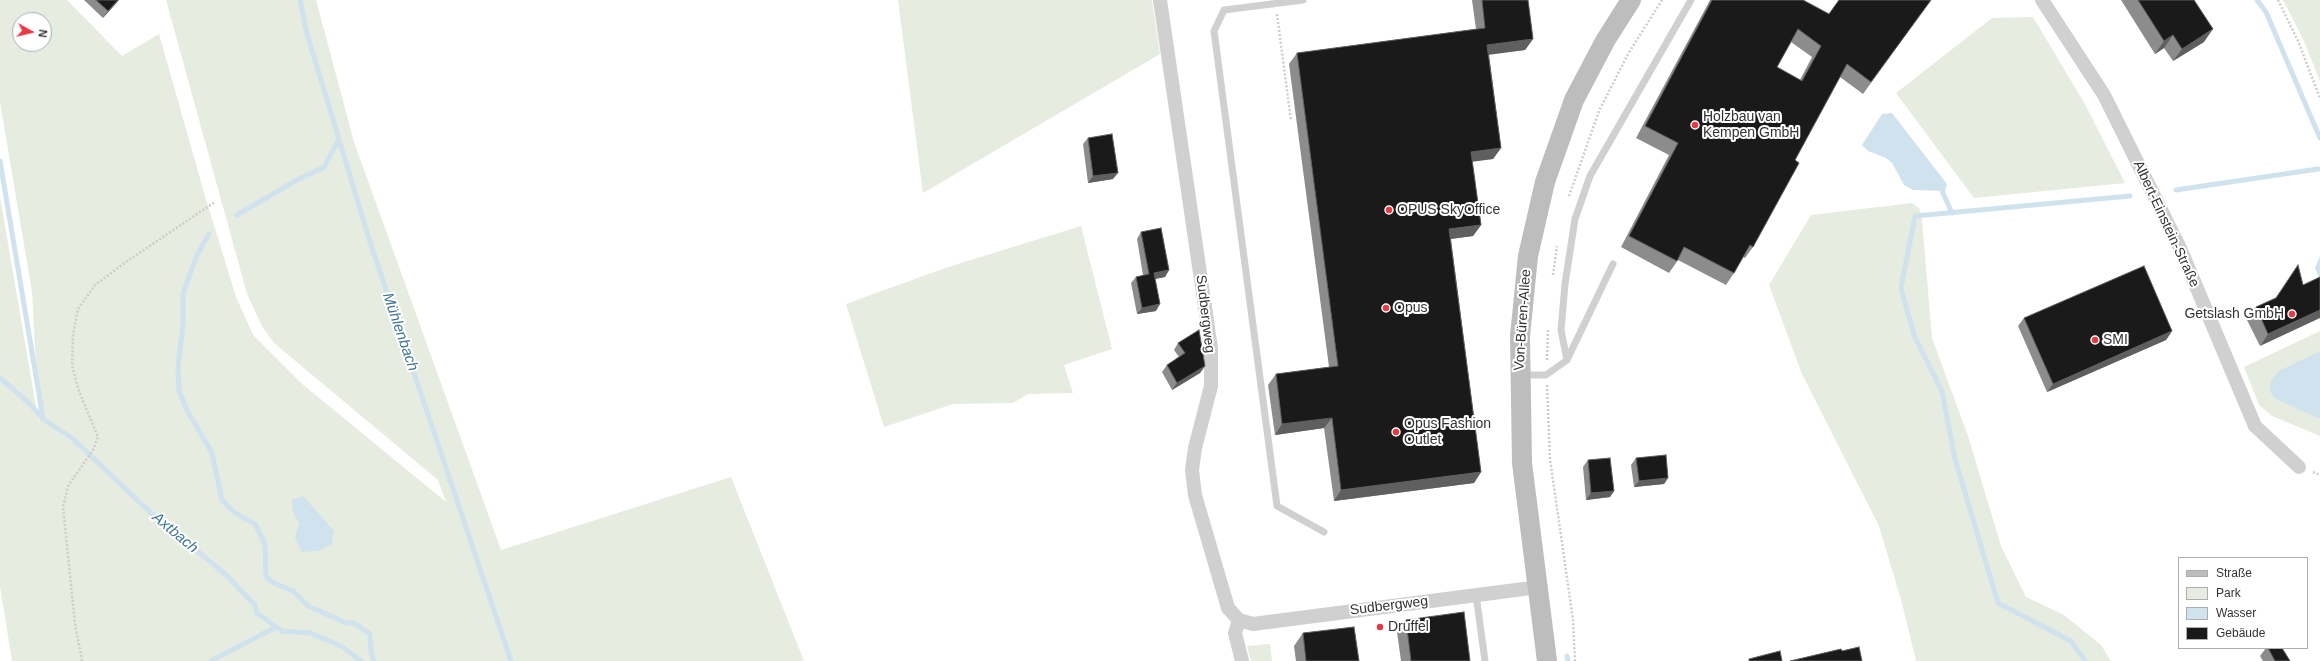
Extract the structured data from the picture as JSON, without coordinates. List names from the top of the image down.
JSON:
{
  "streets": {
    "street": ["Albert-Einstein-Straße", "Sudbergweg", "Von-Büren-Allee"]
  },
  "crossings": [
    ["Sudbergweg", "Von-Büren-Allee"]
  ],
  "water": ["Mühlenbach", "Axtbach"],
  "places": [
    "Holzbau van Kempen GmbH",
    "OPUS SkyOffice",
    "Opus",
    "Getslash GmbH",
    "SMI",
    "Opus Fashion Outlet",
    "Druffel"
  ],
  "legend": [
    "Straße",
    "Park",
    "Wasser",
    "Gebäude"
  ],
  "north": "right"
}
